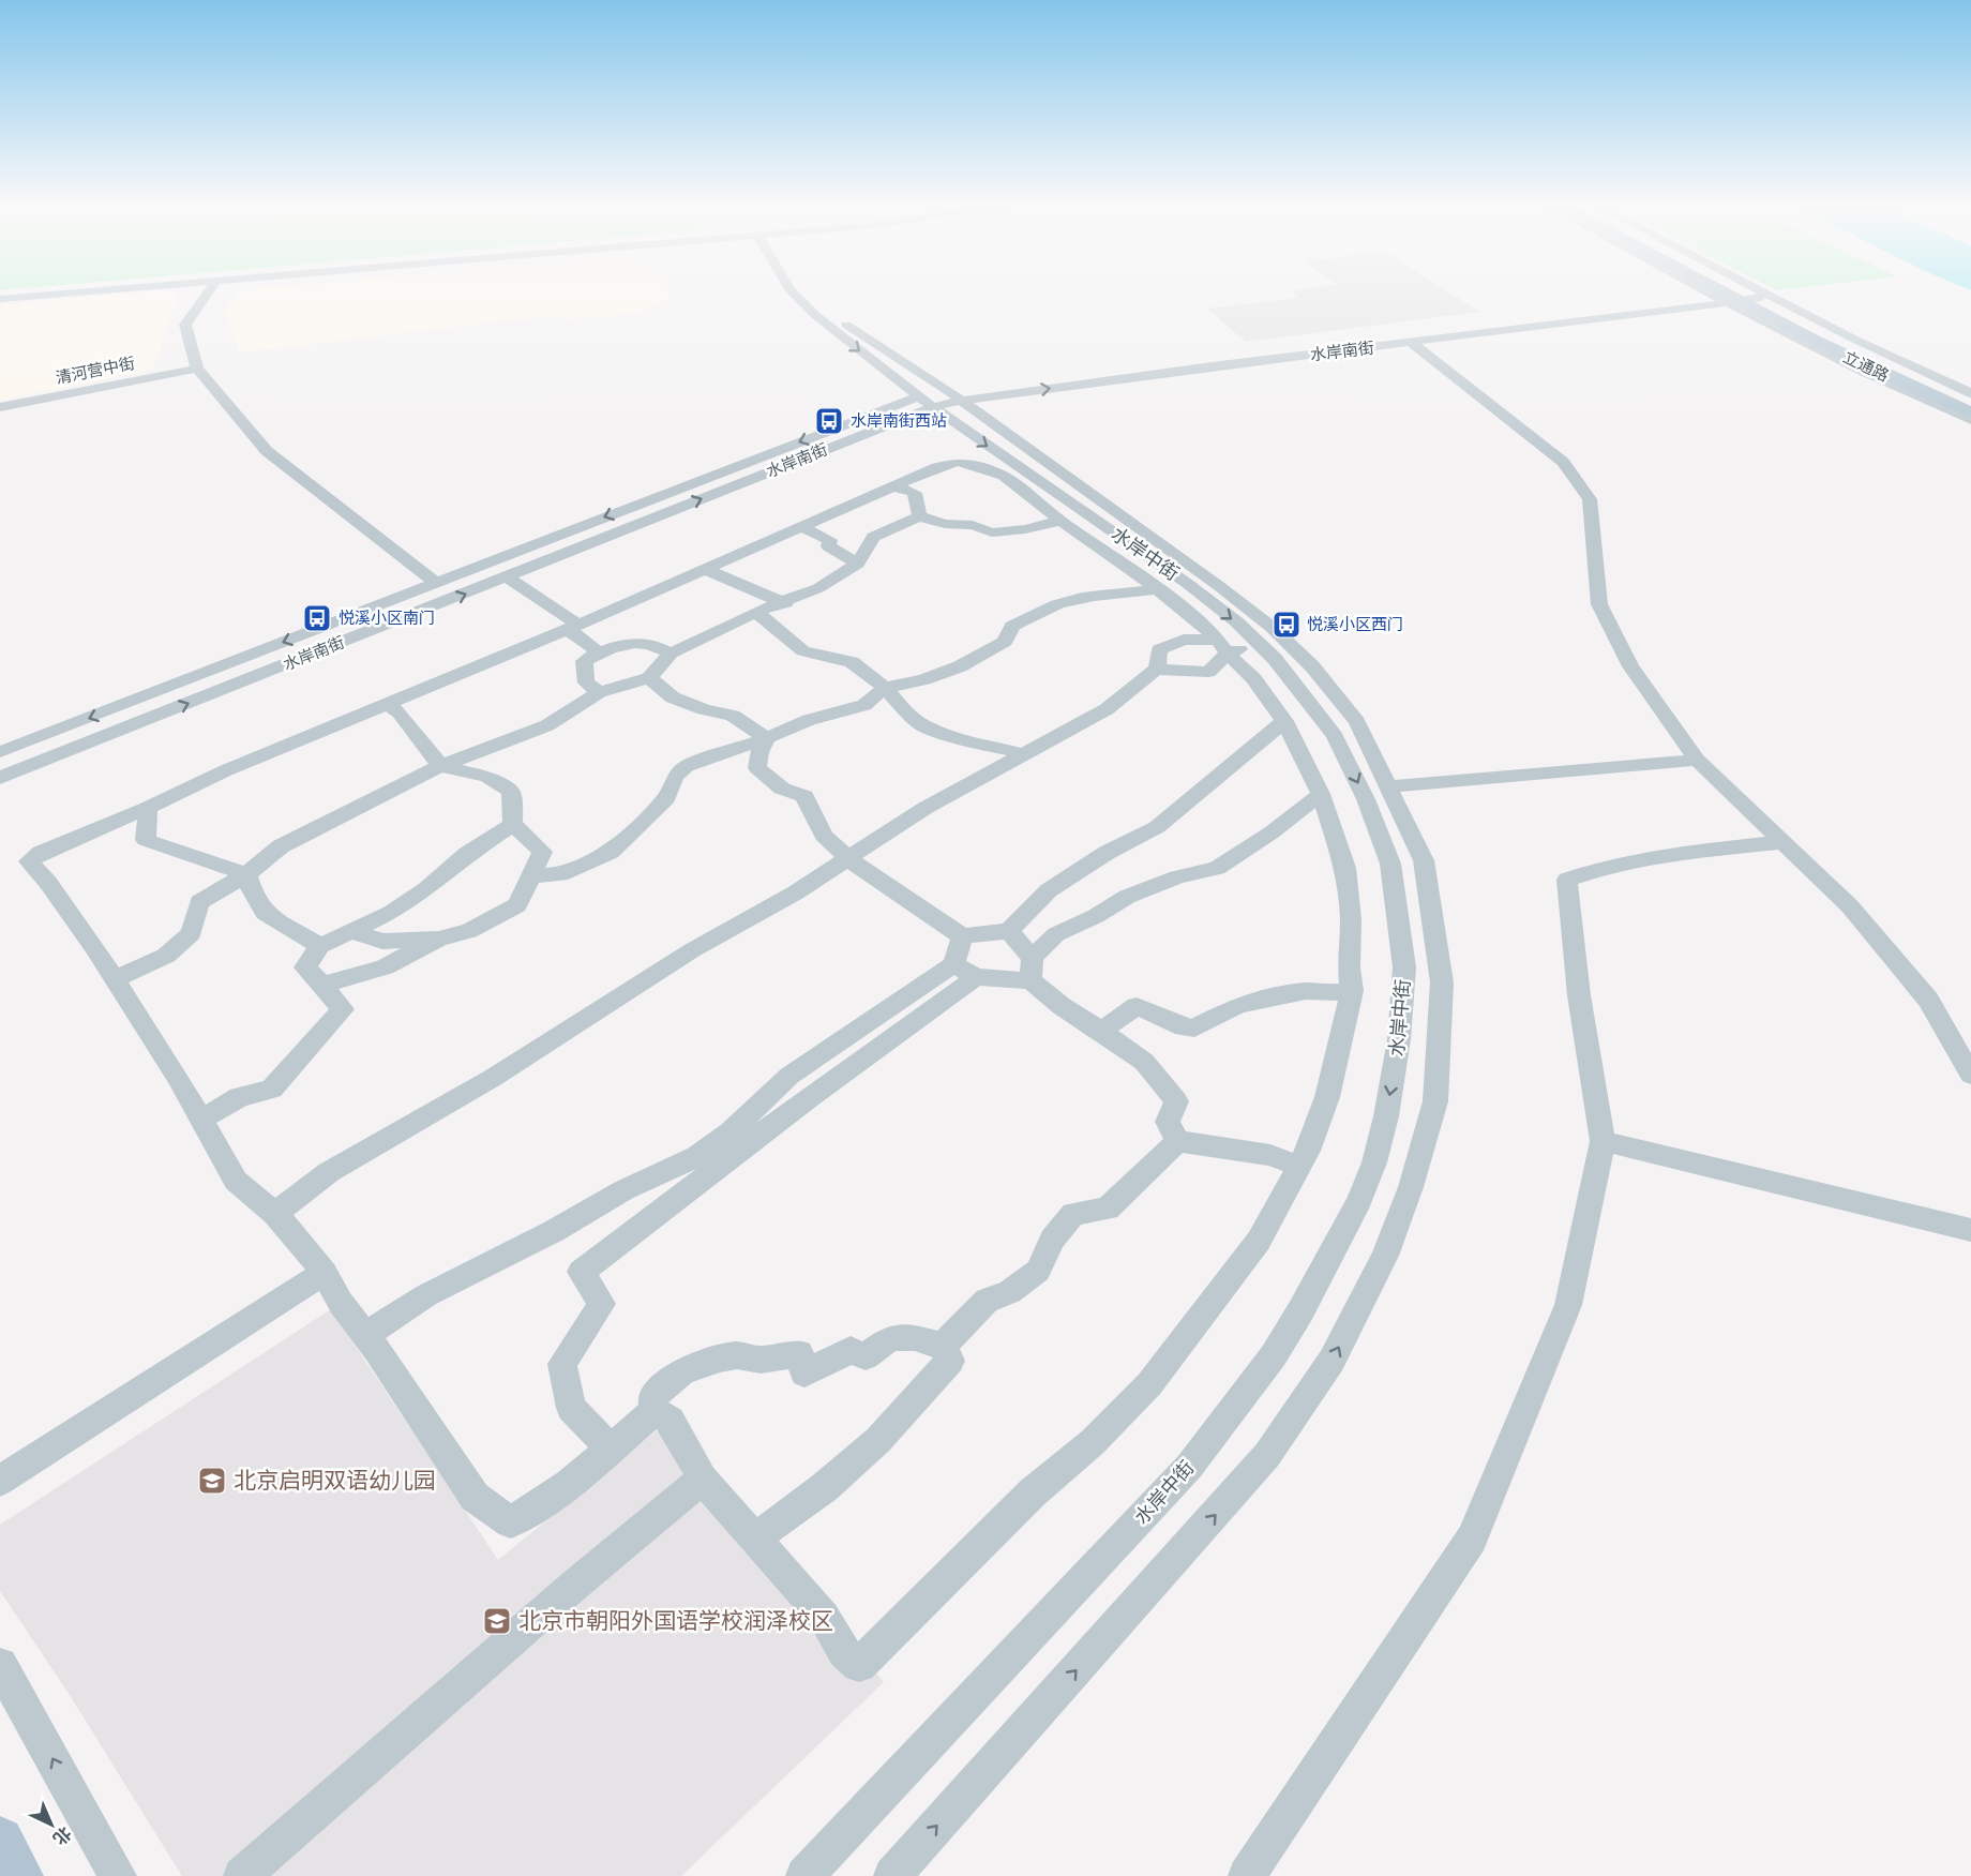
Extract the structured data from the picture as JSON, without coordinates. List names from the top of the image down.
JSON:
{
  "streets": {
    "main road": ["立通路"],
    "street": ["水岸南街", "清河营中街", "水岸中街"]
  },
  "crossings": [
    ["水岸南街", "立通路"],
    ["水岸南街", "水岸中街"]
  ],
  "places": {
    "bus stop": ["水岸南街西站", "悦溪小区南门", "悦溪小区西门"],
    "school or university": ["北京启明双语幼儿园", "北京市朝阳外国语学校润泽校区"]
  },
  "north": "bottom right"
}
